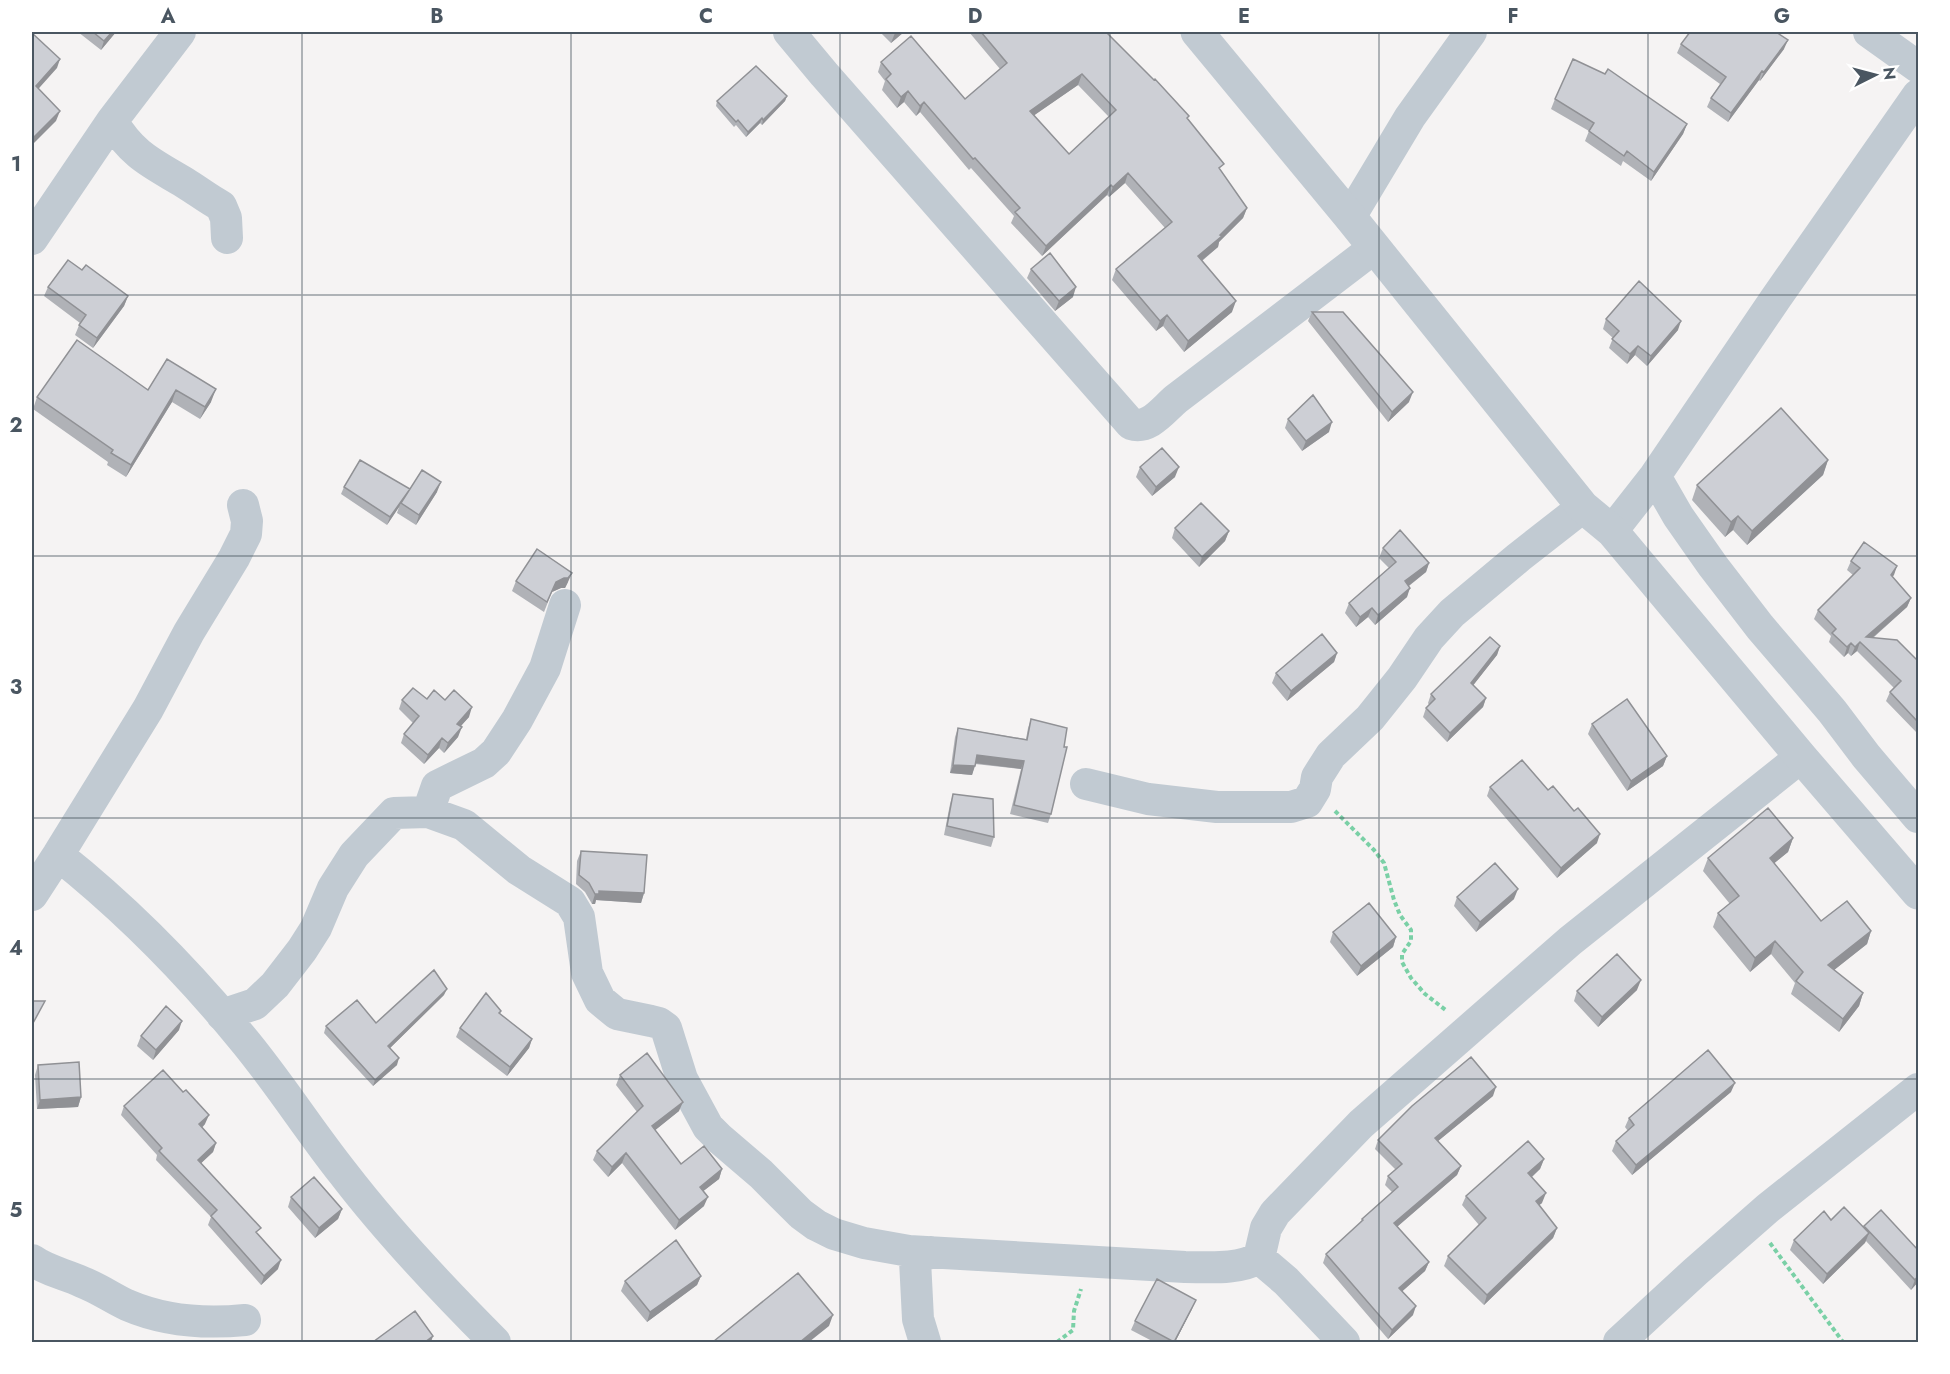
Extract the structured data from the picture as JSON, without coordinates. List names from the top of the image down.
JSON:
{
  "north": "right",
  "grid": {
    "columns": [
      "A",
      "B",
      "C",
      "D",
      "E",
      "F",
      "G"
    ],
    "rows": [
      "1",
      "2",
      "3",
      "4",
      "5"
    ]
  }
}
